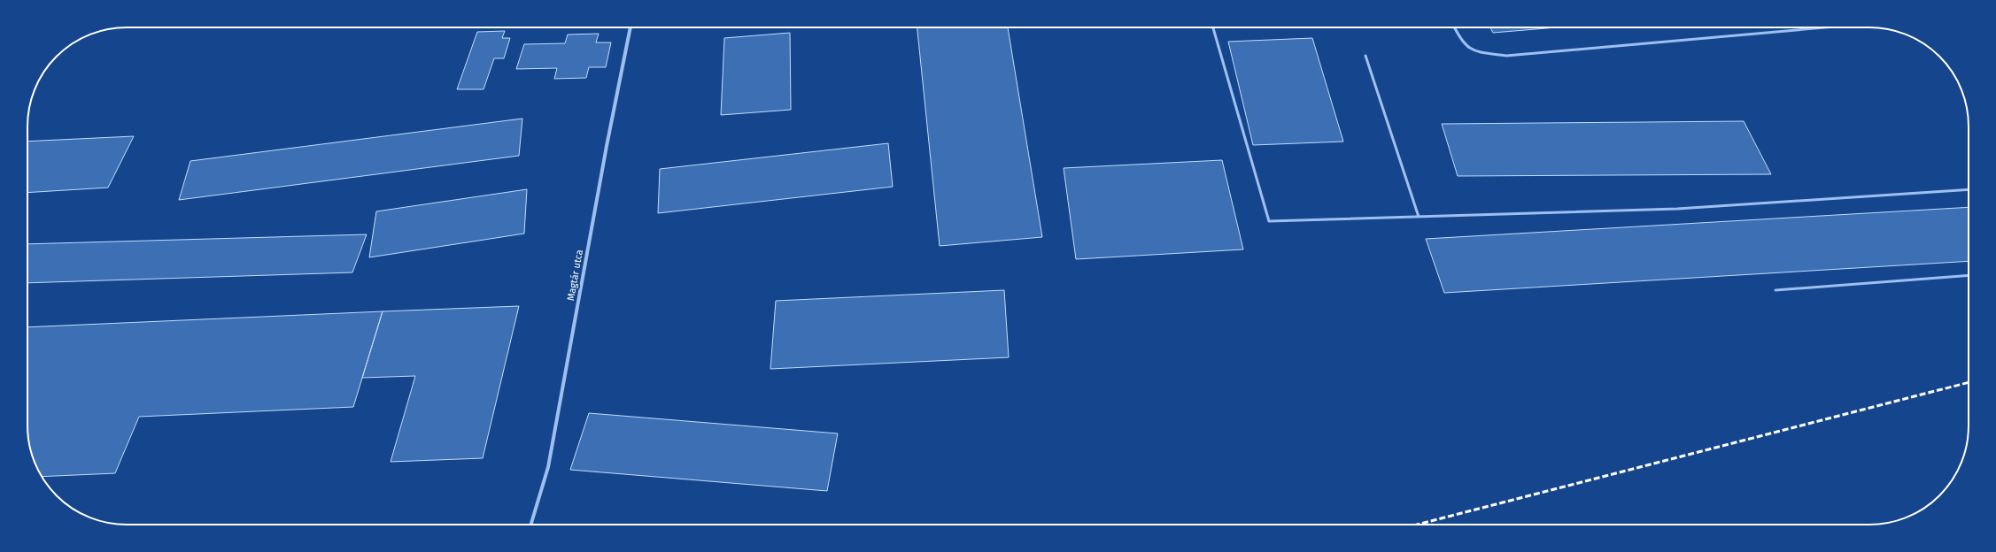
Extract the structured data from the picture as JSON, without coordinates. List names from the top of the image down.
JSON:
{
  "streets": {
    "street": ["Magtár utca"]
  }
}
